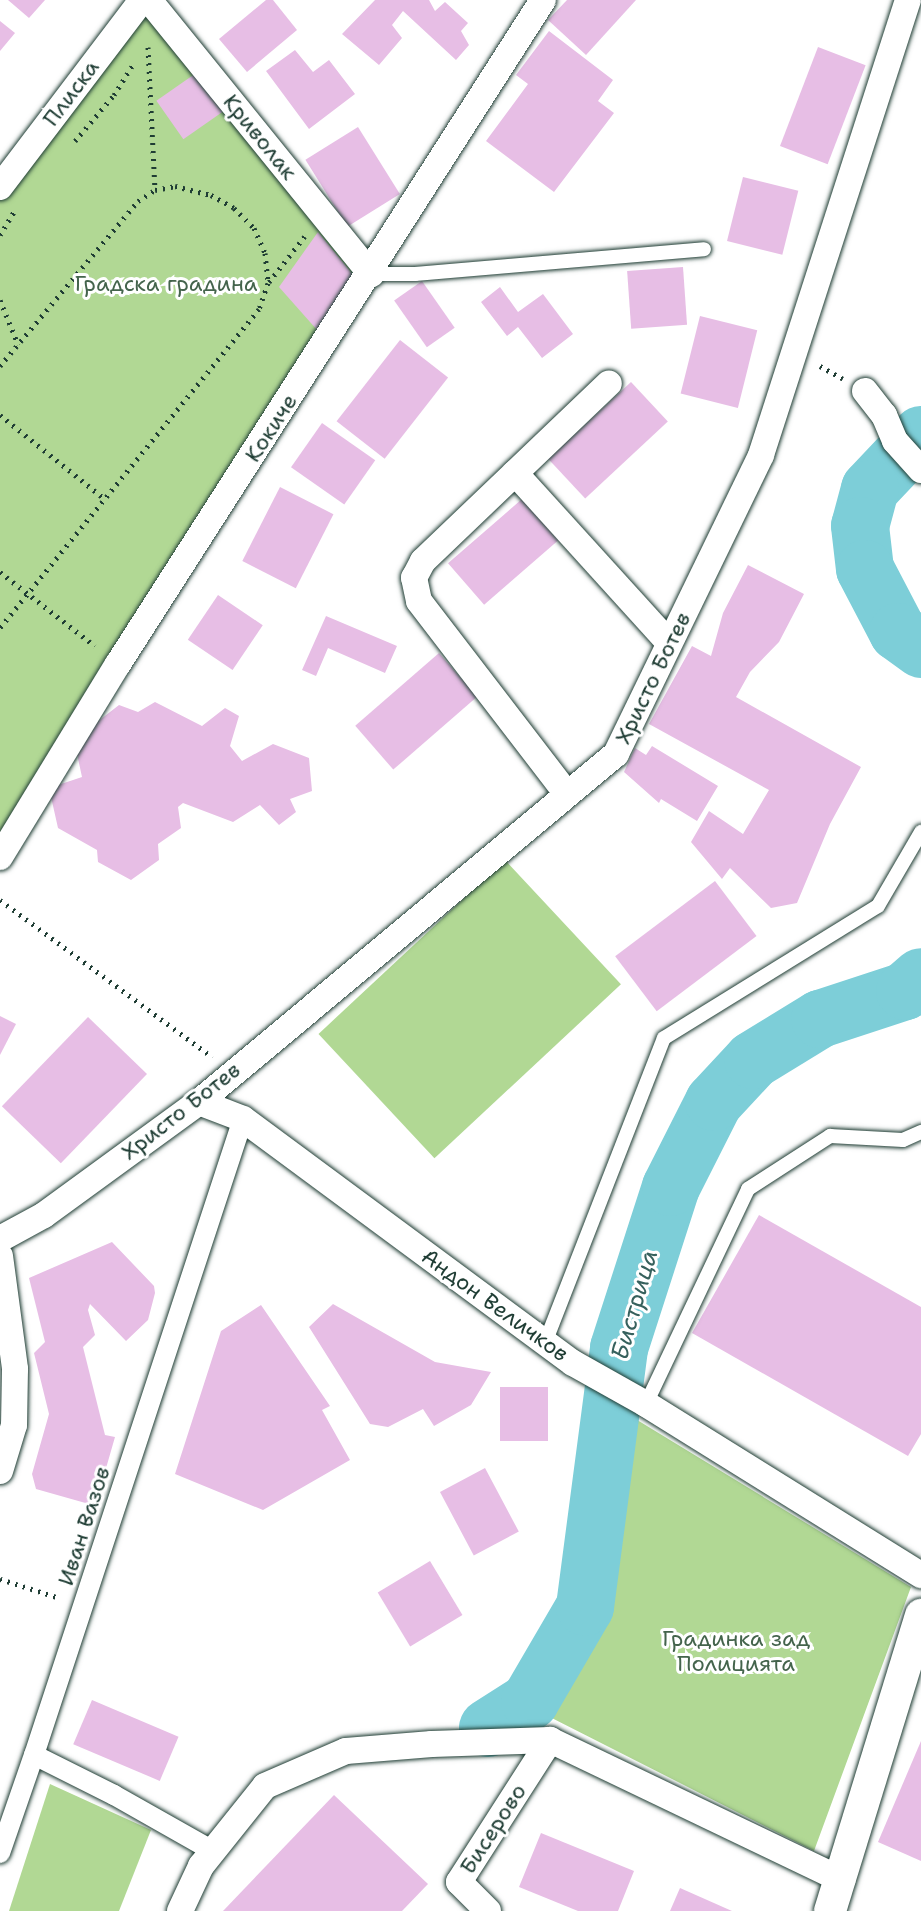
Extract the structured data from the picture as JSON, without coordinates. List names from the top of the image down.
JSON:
{
  "streets": {
    "street": [
      "Плиска",
      "Криволак",
      "Кокиче",
      "Христо Ботев",
      "Андон Величков",
      "Иван Вазов",
      "Бисерово"
    ]
  },
  "crossings": [
    ["Криволак", "Кокиче"],
    ["Христо Ботев", "Андон Величков"],
    ["Андон Величков", "Иван Вазов"]
  ],
  "water": ["Бистрица"],
  "parks": ["Градска градина", "Градинка зад Полицията"]
}
